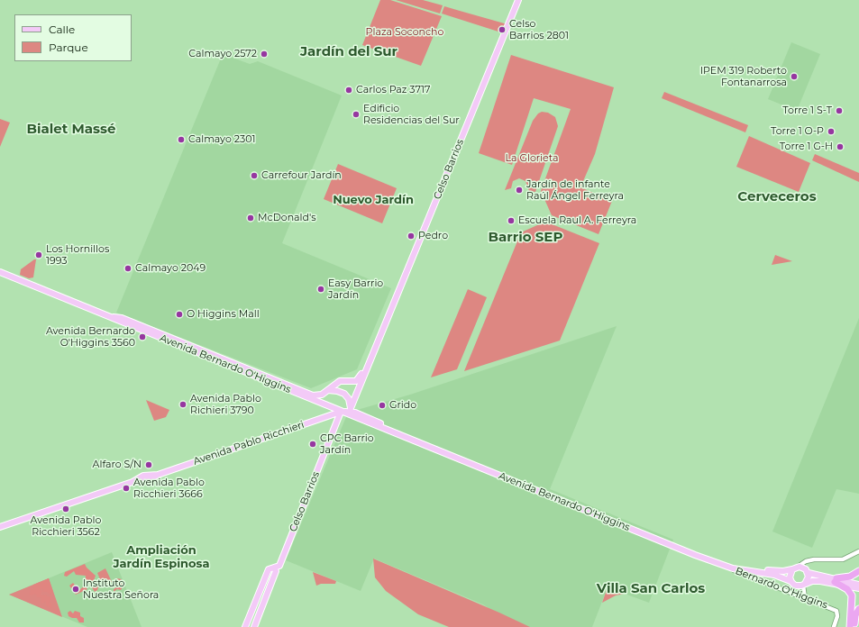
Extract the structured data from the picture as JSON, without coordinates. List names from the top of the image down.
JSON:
{
  "streets": {
    "main road": ["Celso Barrios", "Avenida Bernardo O'Higgins", "Avenida Pablo Ricchieri"],
    "street": ["Bernardo O'Higgins"]
  },
  "crossings": [
    ["Celso Barrios", "Avenida Bernardo O'Higgins"],
    ["Celso Barrios", "Avenida Pablo Ricchieri"],
    ["Avenida Bernardo O'Higgins", "Avenida Pablo Ricchieri"],
    ["Avenida Bernardo O'Higgins", "Bernardo O'Higgins"]
  ],
  "districts": [
    "Jardín del Sur",
    "Bialet Massé",
    "Cerveceros",
    "Nuevo Jardín",
    "Barrio SEP",
    "Ampliación Jardín Espinosa",
    "Villa San Carlos"
  ],
  "parks": ["Plaza Soconcho", "La Glorieta"],
  "places": [
    "Celso Barrios 2801",
    "Calmayo 2572",
    "IPEM 319 Roberto Fontanarrosa",
    "Carlos Paz 3717",
    "Torre 1 S-T",
    "Edificio Residencias del Sur",
    "Torre 1 O-P",
    "Calmayo 2301",
    "Torre 1 G-H",
    "Carrefour Jardín",
    "Jardín de infante Raúl Ángel Ferreyra",
    "McDonald's",
    "Escuela Raul A. Ferreyra",
    "Pedro",
    "Los Hornillos 1993",
    "Calmayo 2049",
    "Easy Barrio Jardín",
    "O Higgins Mall",
    "Avenida Bernardo O'Higgins 3560",
    "Avenida Pablo Richieri 3790",
    "Grido",
    "CPC Barrio Jardín",
    "Alfaro S/N",
    "Avenida Pablo Ricchieri 3666",
    "Avenida Pablo Ricchieri 3562",
    "Instituto Nuestra Señora"
  ],
  "legend": ["Calle", "Parque"]
}
